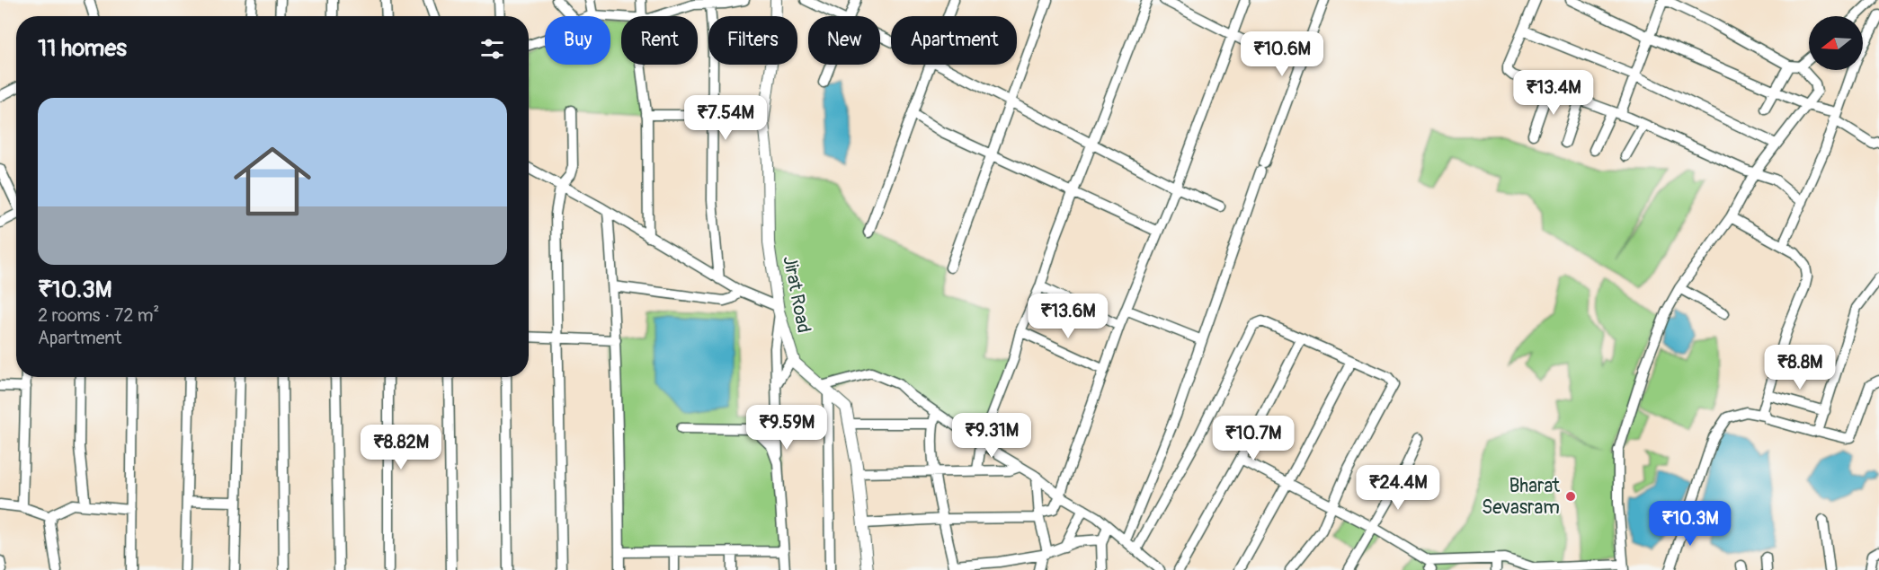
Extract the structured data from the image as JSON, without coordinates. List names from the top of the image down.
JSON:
{
  "streets": {
    "main road": ["Jirat Road"]
  },
  "places": ["Bharat Sevasram"],
  "north": "left",
  "page": {
    "chip": [
      "Buy",
      "Rent",
      "Filters",
      "New",
      "Apartment"
    ],
    "heading": "11 homes",
    "price": [
      "₹10.6M",
      "₹13.4M",
      "₹7.54M",
      "₹13.6M",
      "₹8.8M",
      "₹9.59M",
      "₹9.31M",
      "₹10.7M",
      "₹8.82M",
      "₹24.4M",
      "₹10.3M"
    ],
    "list": [
      {
        "name": "₹10.3M",
        "note": "2 rooms · 72 m² · Apartment"
      }
    ]
  }
}
